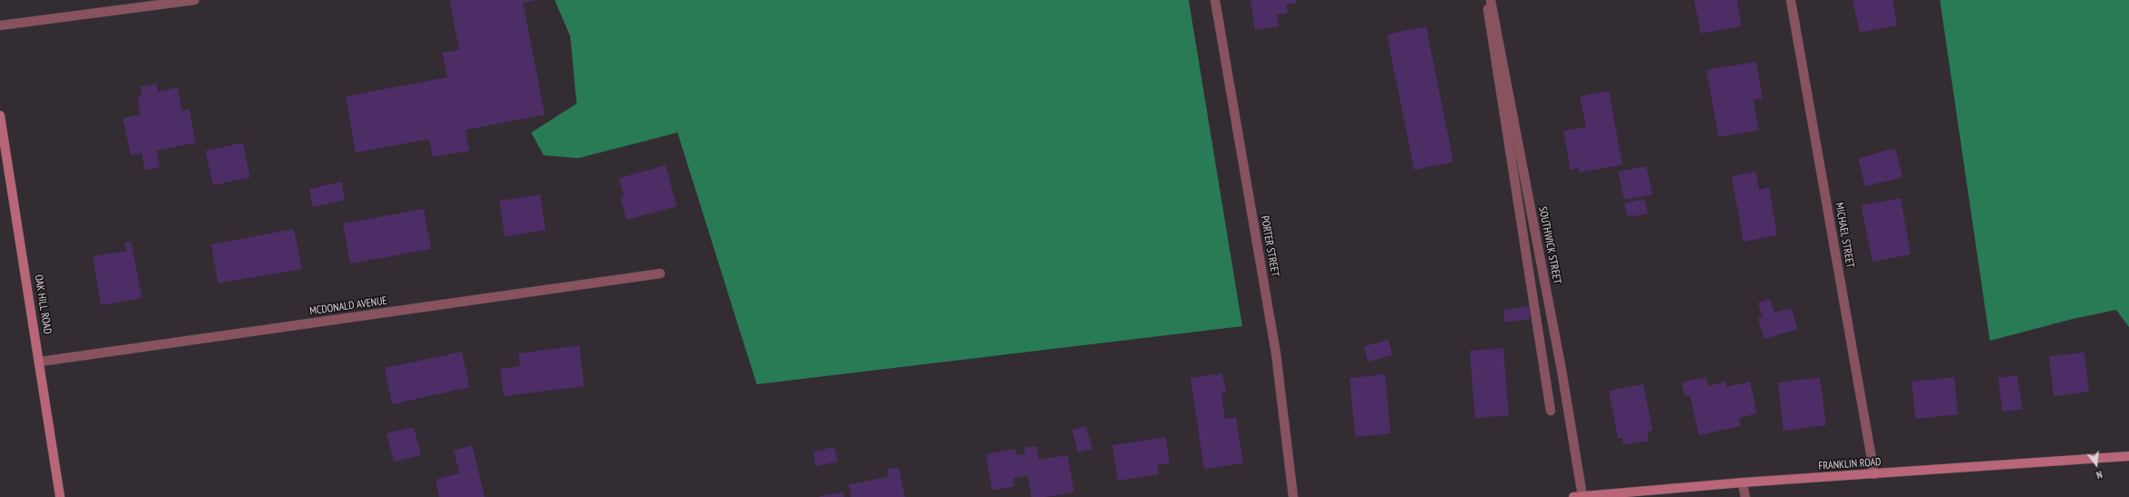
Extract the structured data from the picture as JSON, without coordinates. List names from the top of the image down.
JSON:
{
  "streets": {
    "main road": ["OAK HILL ROAD", "FRANKLIN ROAD"],
    "street": [
      "MICHAEL STREET",
      "SOUTHWICK STREET",
      "PORTER STREET",
      "MCDONALD AVENUE"
    ]
  },
  "crossings": [
    ["MICHAEL STREET", "FRANKLIN ROAD"],
    ["SOUTHWICK STREET", "FRANKLIN ROAD"],
    ["OAK HILL ROAD", "MCDONALD AVENUE"]
  ],
  "north": "bottom"
}
